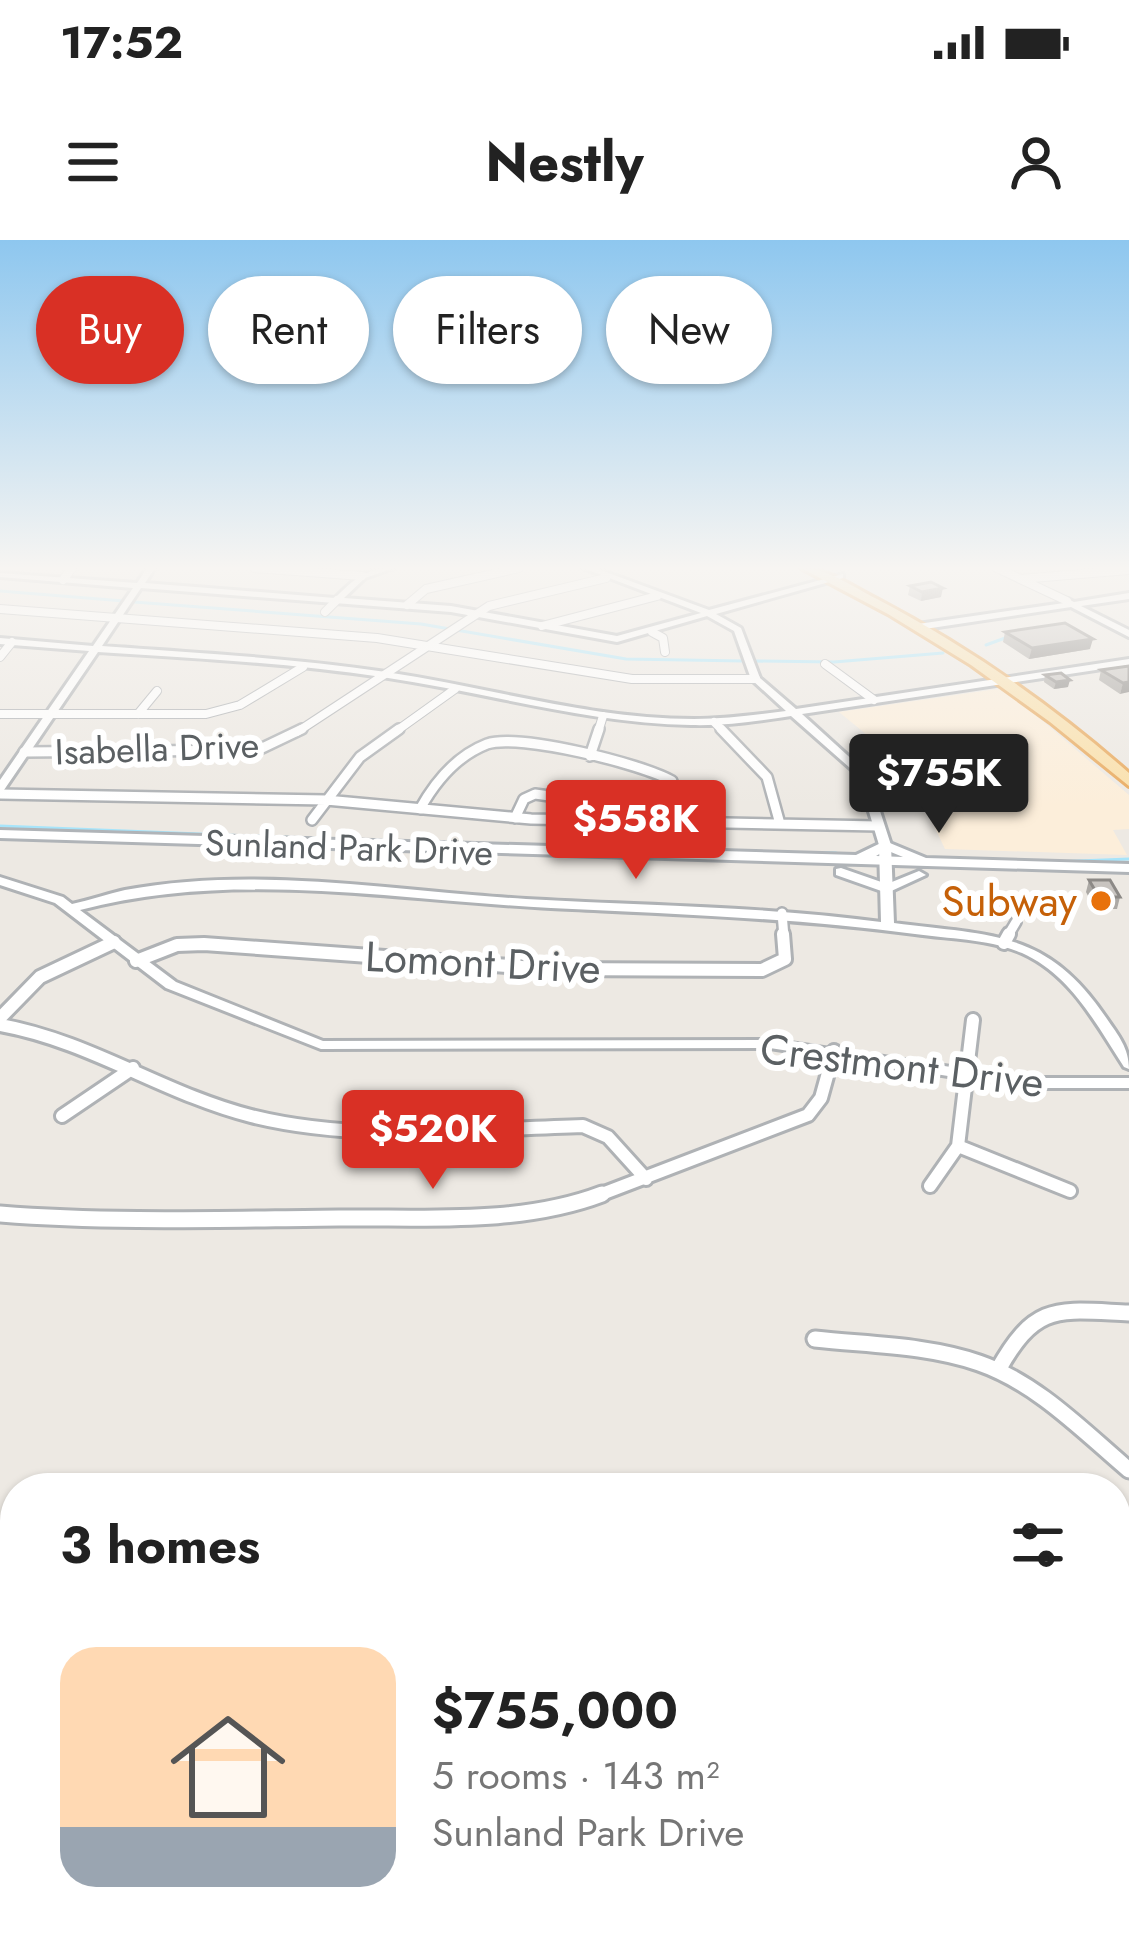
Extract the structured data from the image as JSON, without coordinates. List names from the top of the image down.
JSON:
{
  "streets": {
    "main road": ["Sunland Park Drive"],
    "street": ["Isabella Drive", "Lomont Drive", "Crestmont Drive"]
  },
  "crossings": [
    ["Lomont Drive", "Crestmont Drive"]
  ],
  "places": ["Subway"],
  "page": {
    "status": "17:52",
    "header": "Nestly",
    "chip": [
      "Buy",
      "Rent",
      "Filters",
      "New"
    ],
    "price": ["$755K", "$558K", "$520K"],
    "heading": "3 homes",
    "list": [
      {
        "name": "$755,000",
        "note": "5 rooms · 143 m² · Sunland Park Drive"
      }
    ]
  }
}
